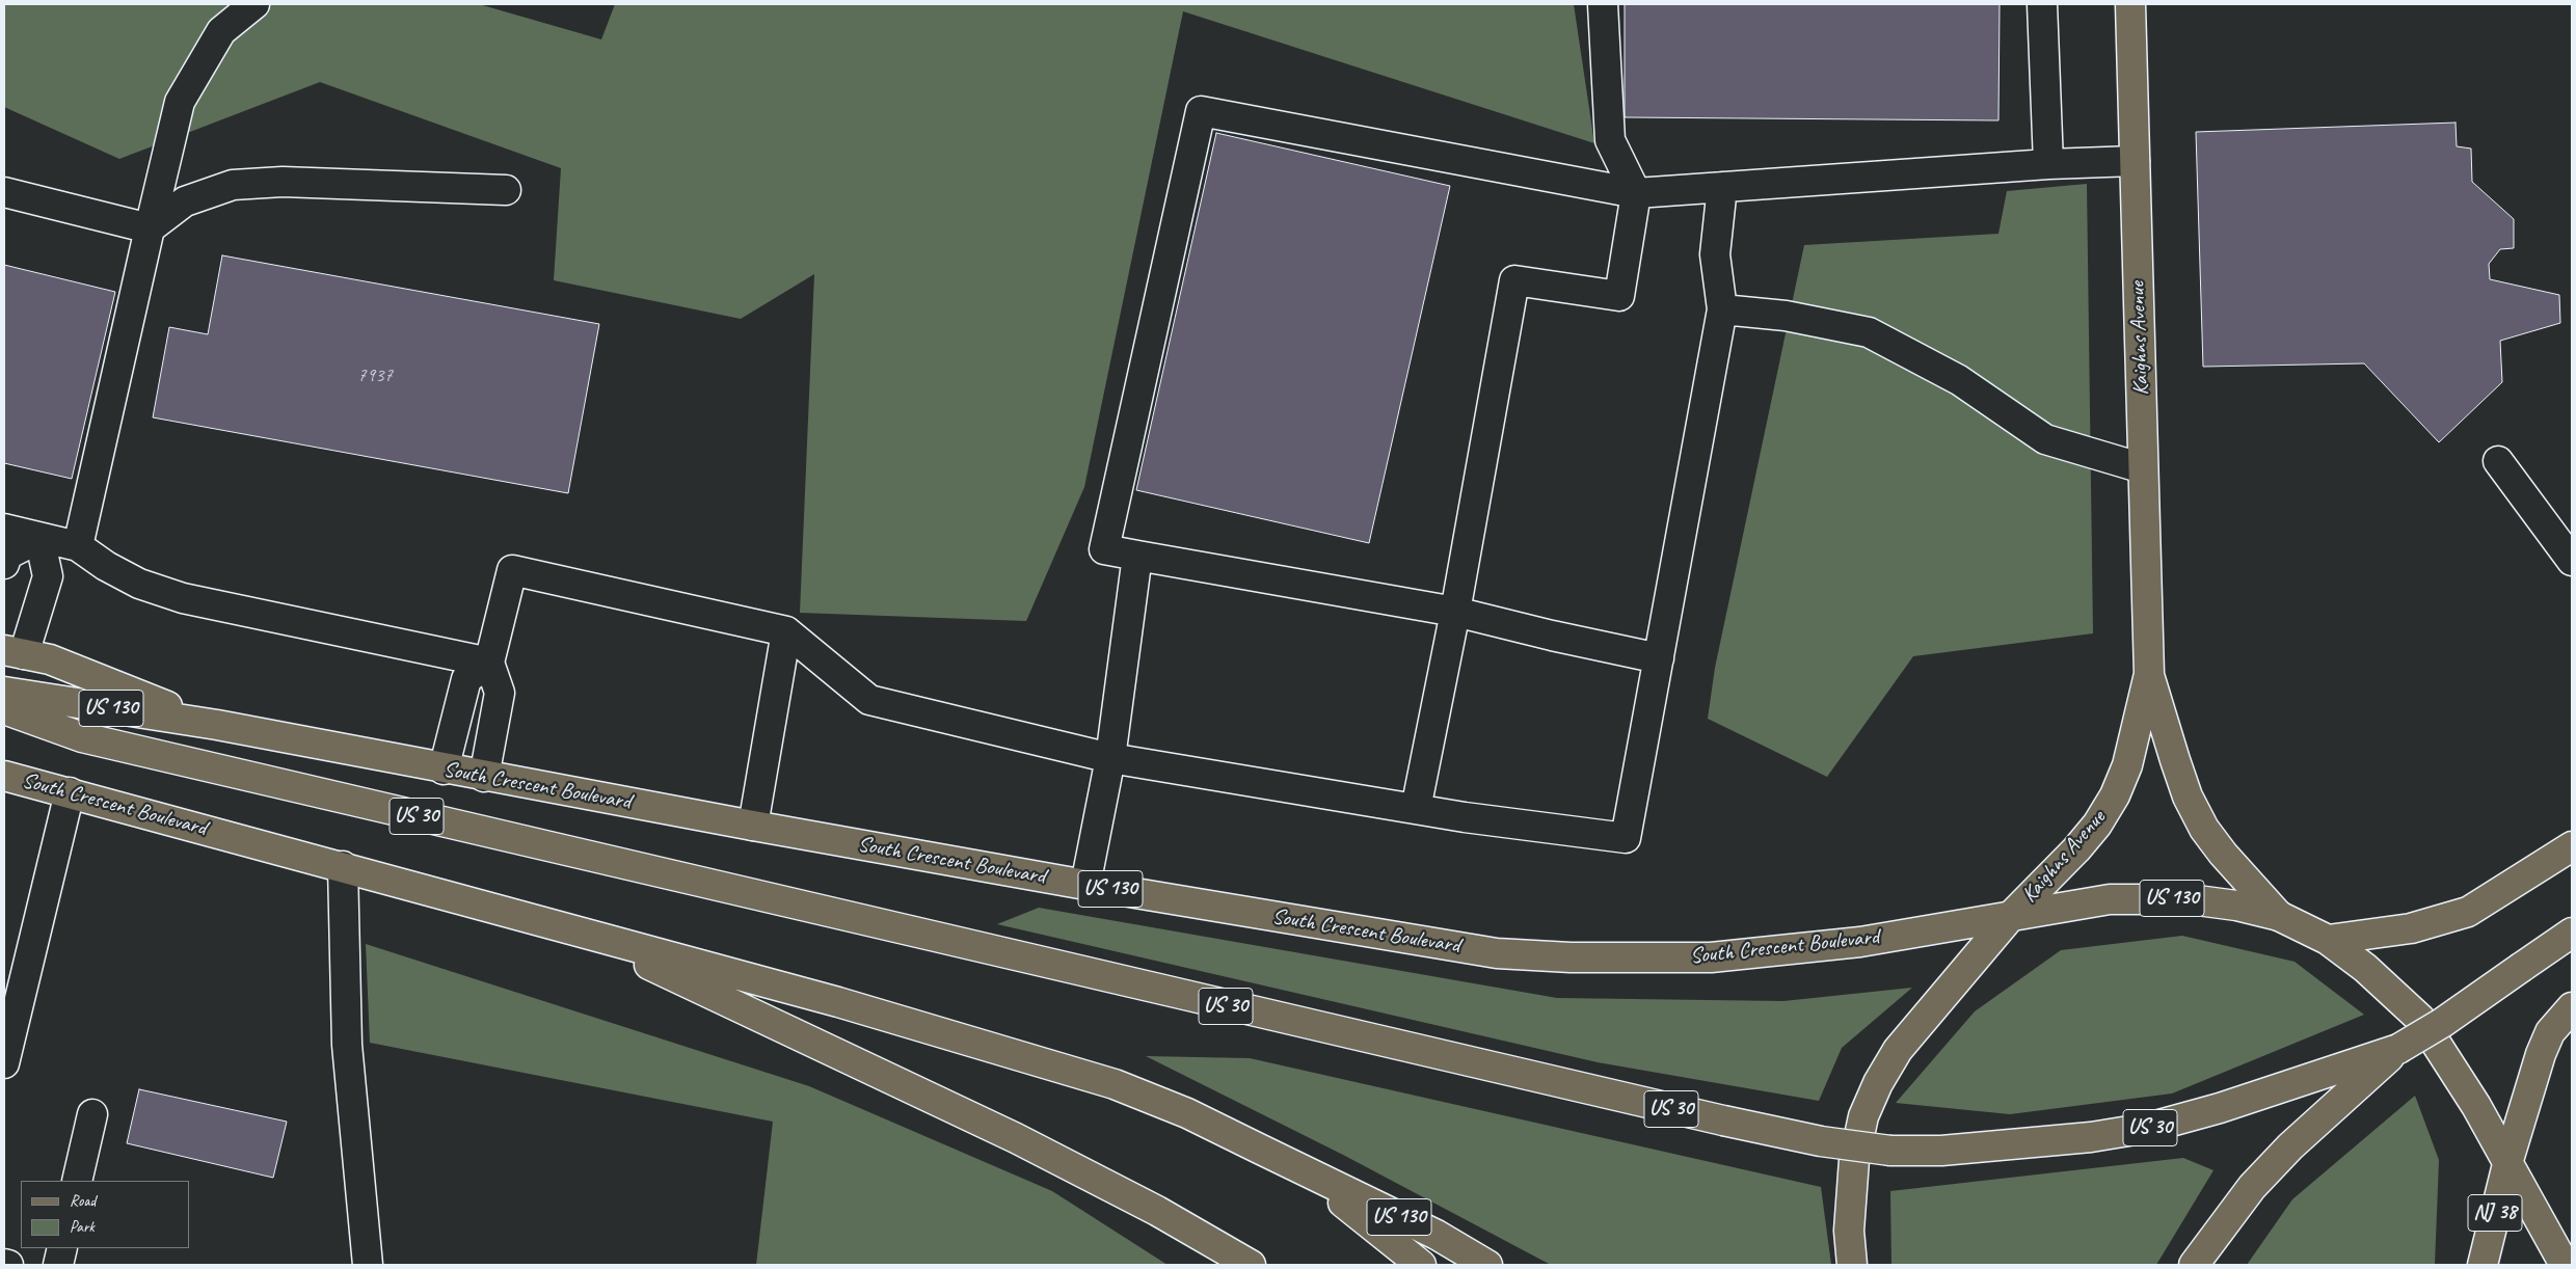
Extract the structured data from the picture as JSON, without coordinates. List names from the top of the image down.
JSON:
{
  "streets": {
    "main road": [
      "Kaighns Avenue",
      "US 130",
      "South Crescent Boulevard",
      "US 30",
      "NJ 38"
    ]
  },
  "crossings": [
    ["Kaighns Avenue", "South Crescent Boulevard"],
    ["South Crescent Boulevard", "NJ 38"]
  ],
  "house_numbers": ["7937"],
  "legend": ["Road", "Park"]
}
